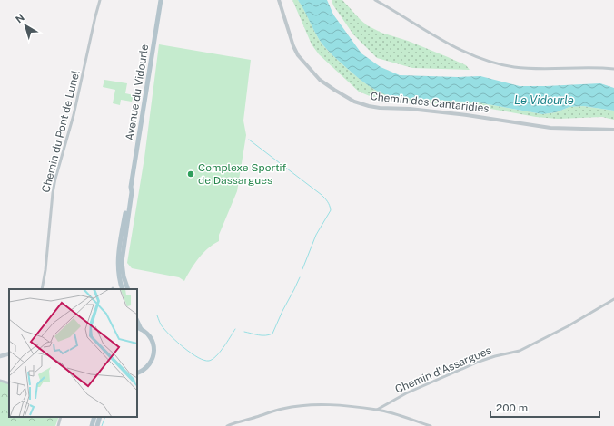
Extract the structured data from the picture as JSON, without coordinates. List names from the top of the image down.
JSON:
{
  "streets": {
    "main road": ["Avenue du Vidourle"],
    "street": ["Chemin des Cantaridies", "Chemin du Pont de Lunel", "Chemin d'Assargues"]
  },
  "water": ["Le Vidourle"],
  "places": ["Complexe Sportif de Dassargues"],
  "scale_bar": "200 m",
  "north": "top left"
}
